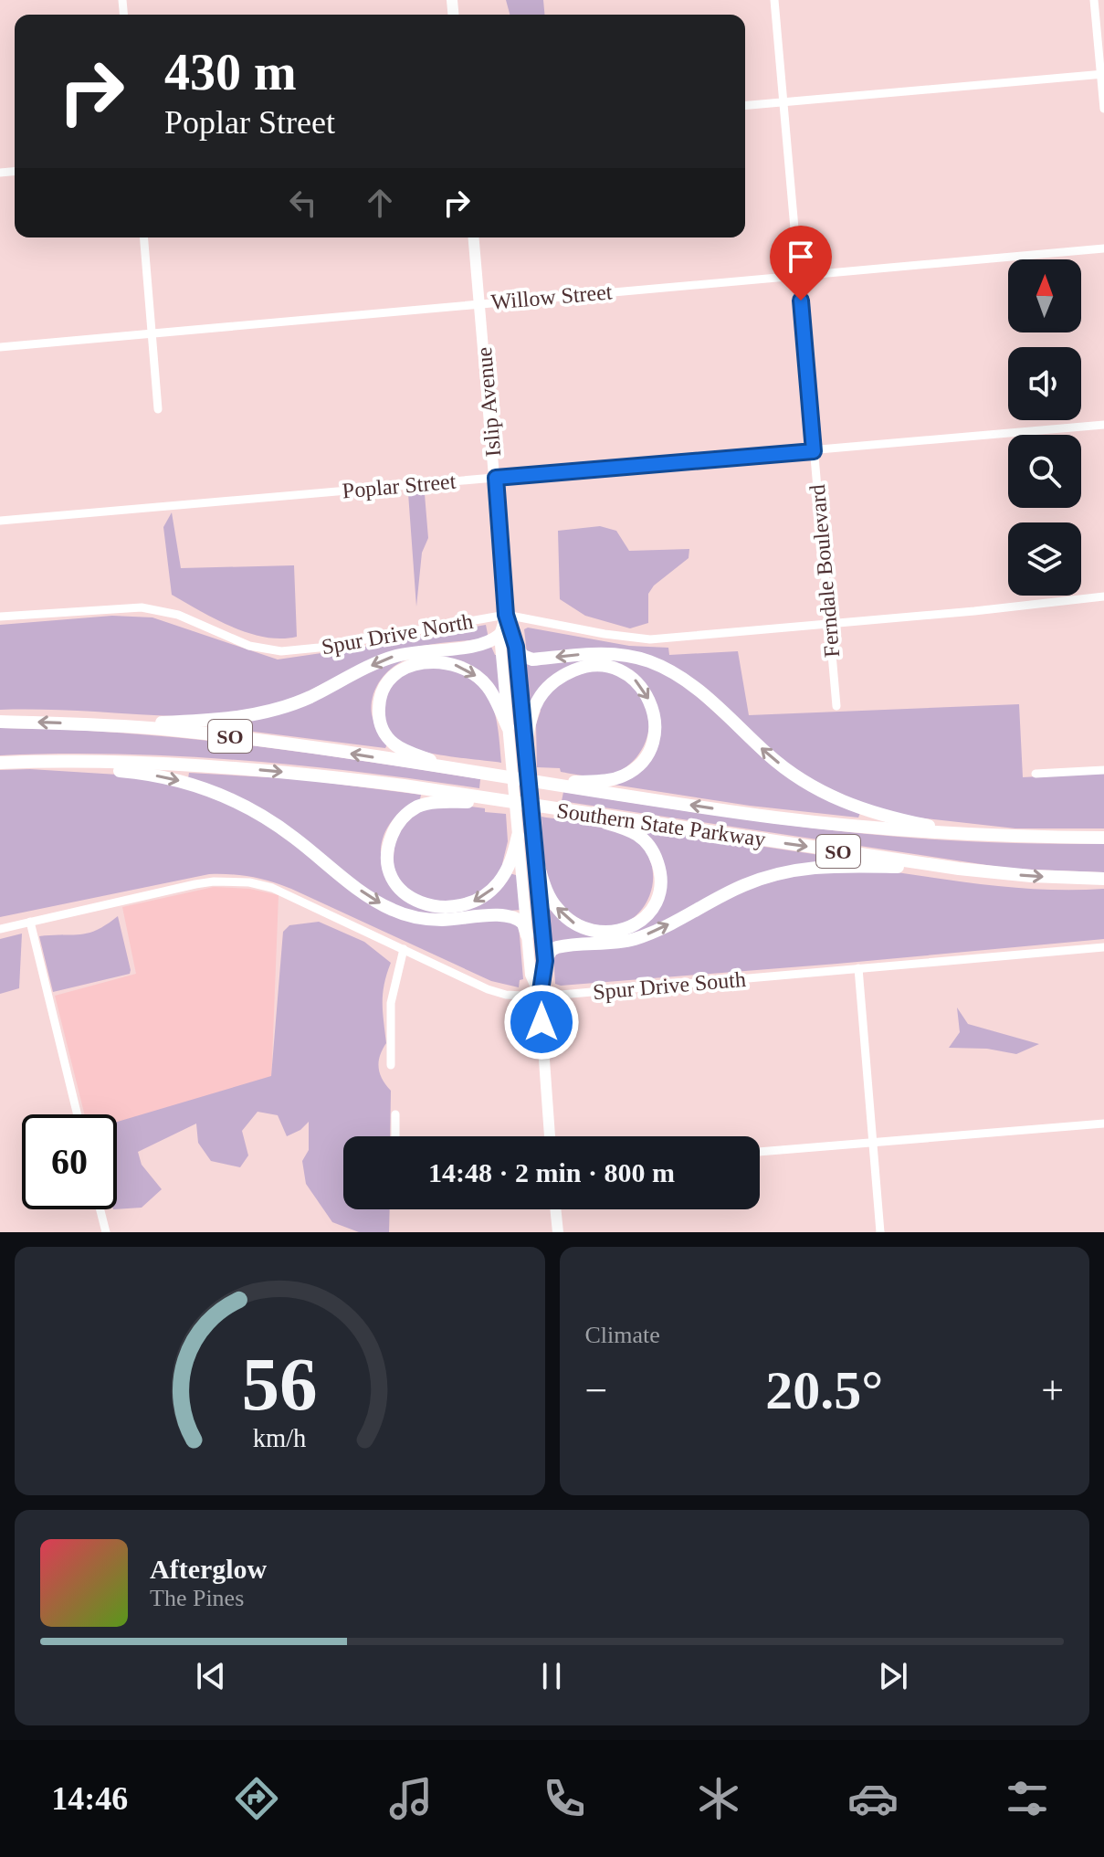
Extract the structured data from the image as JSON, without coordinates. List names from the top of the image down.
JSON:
{
  "streets": {
    "highway": ["SO", "Southern State Parkway"],
    "main road": ["Islip Avenue"],
    "street": [
      "Willow Street",
      "Poplar Street",
      "Ferndale Boulevard",
      "Spur Drive North",
      "Spur Drive South"
    ]
  },
  "crossings": [
    ["Willow Street", "Islip Avenue"],
    ["Willow Street", "Ferndale Boulevard"],
    ["Islip Avenue", "Poplar Street"],
    ["Islip Avenue", "Spur Drive North"],
    ["Islip Avenue", "Spur Drive South"],
    ["Poplar Street", "Ferndale Boulevard"],
    ["Ferndale Boulevard", "Spur Drive North"]
  ],
  "north": "top",
  "page": {
    "turn": ["430 m", "Poplar Street"],
    "limit": "60",
    "trip": "14:48 · 2 min · 800 m",
    "tile": "Climate",
    "heat": ["−", "20.5°", "+"],
    "song": ["Afterglow", "The Pines"],
    "tabs": "14:46",
    "gauge": ["56", "km/h"]
  }
}
